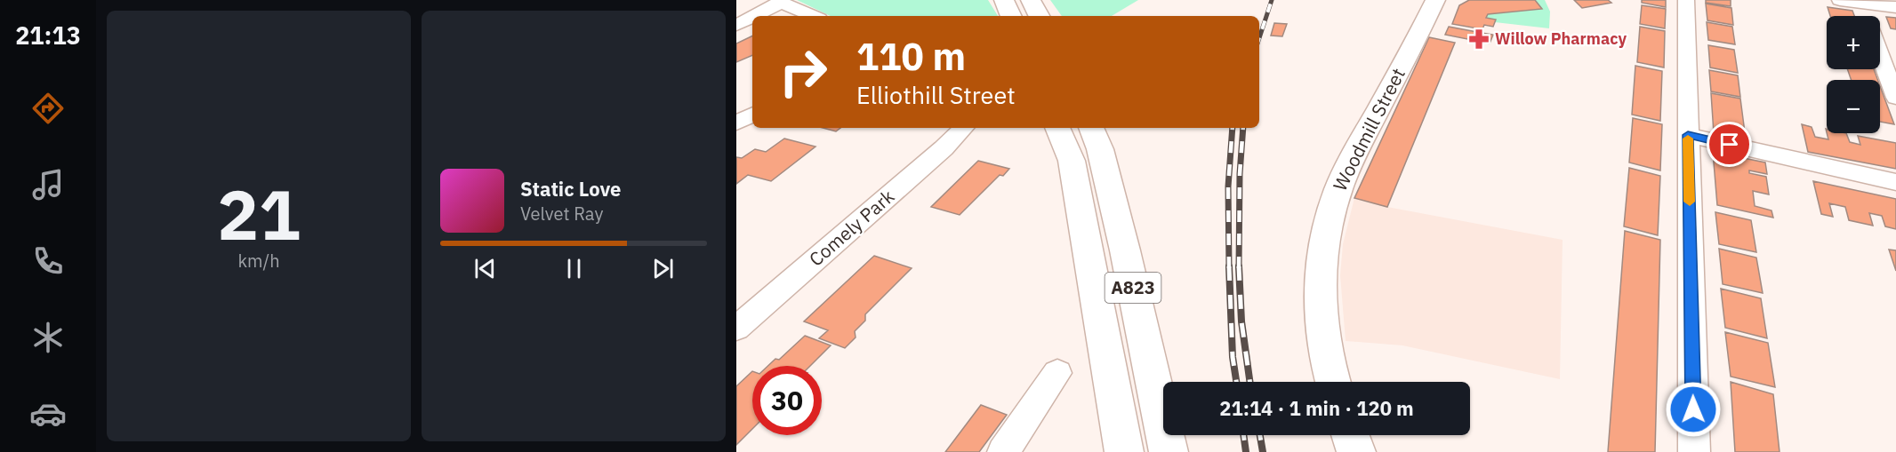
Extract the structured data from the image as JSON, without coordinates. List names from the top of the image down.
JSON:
{
  "streets": {
    "main road": ["Woodmill Street", "A823"],
    "street": ["Comely Park"]
  },
  "places": {
    "pharmacy": ["Willow Pharmacy"]
  },
  "page": {
    "tabs": "21:13",
    "tile": ["21", "km/h"],
    "map_buttons": ["+", "−"],
    "turn": ["110 m", "Elliothill Street"],
    "song": ["Static Love", "Velvet Ray"],
    "limit": "30",
    "trip": "21:14 · 1 min · 120 m"
  }
}
